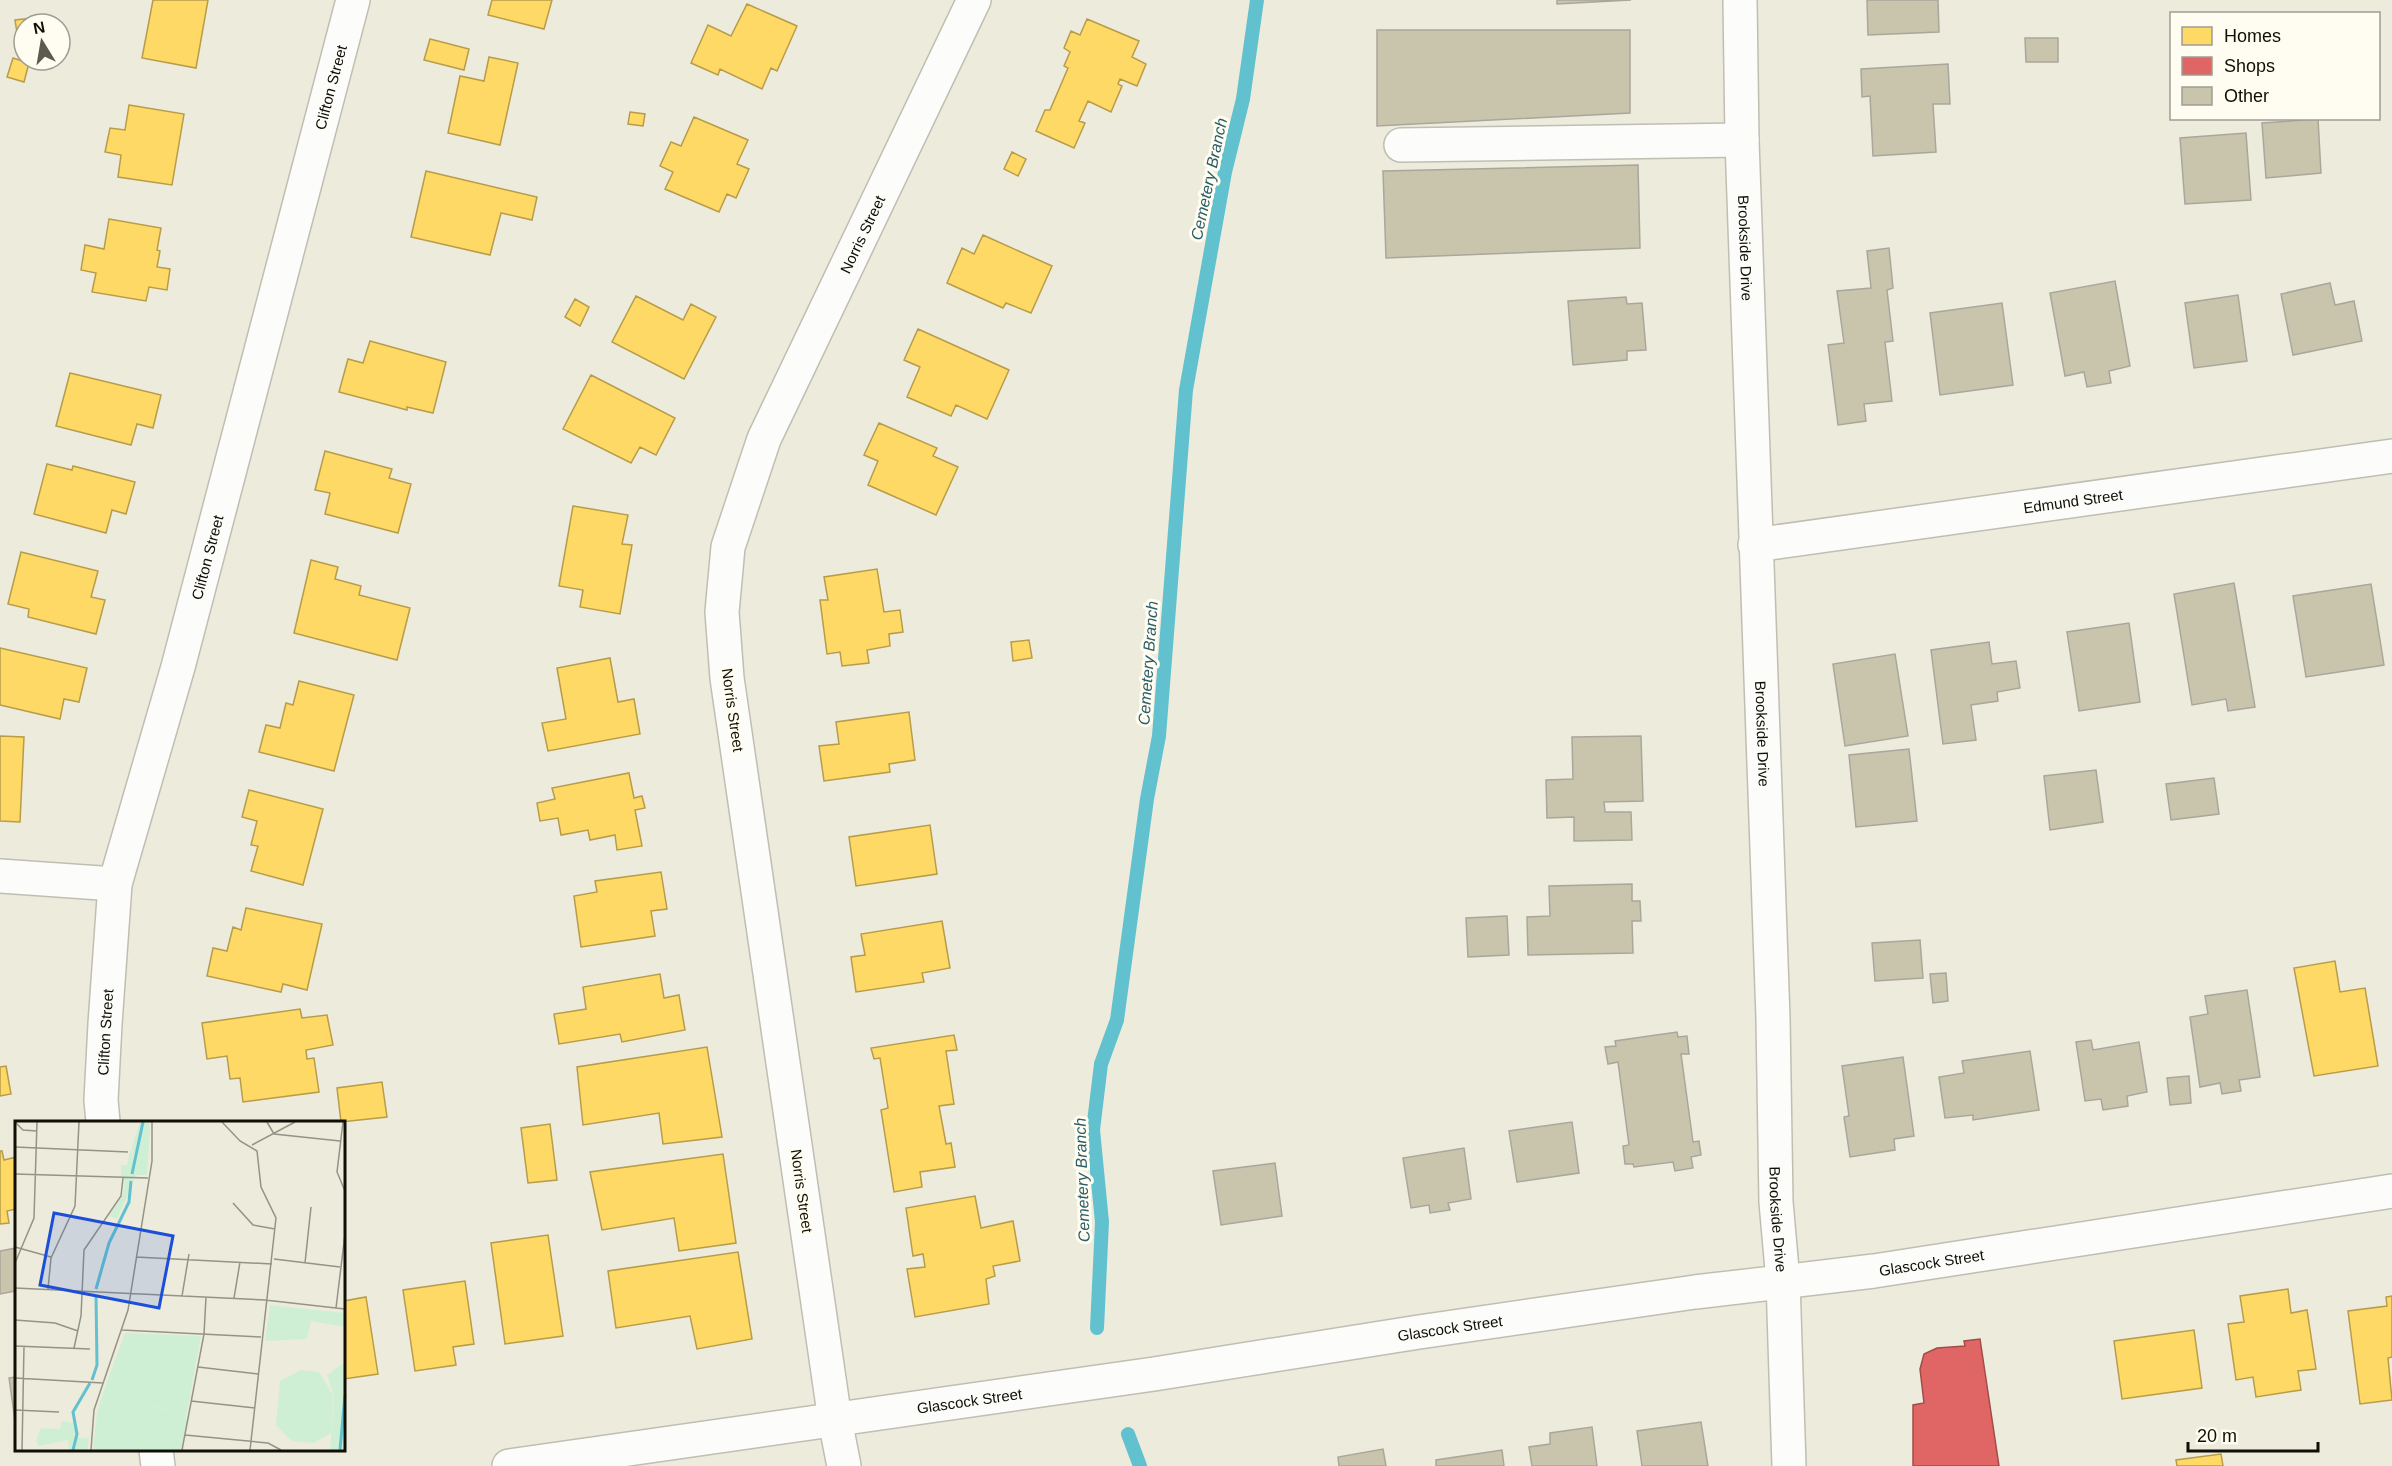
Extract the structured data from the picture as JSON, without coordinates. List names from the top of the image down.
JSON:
{
  "streets": {
    "street": [
      "Clifton Street",
      "Norris Street",
      "Brookside Drive",
      "Edmund Street",
      "Glascock Street"
    ]
  },
  "crossings": [
    ["Norris Street", "Glascock Street"],
    ["Brookside Drive", "Edmund Street"],
    ["Brookside Drive", "Glascock Street"]
  ],
  "water": ["Cemetery Branch"],
  "legend": ["Homes", "Shops", "Other"],
  "scale_bar": "20 m",
  "north": "top"
}
